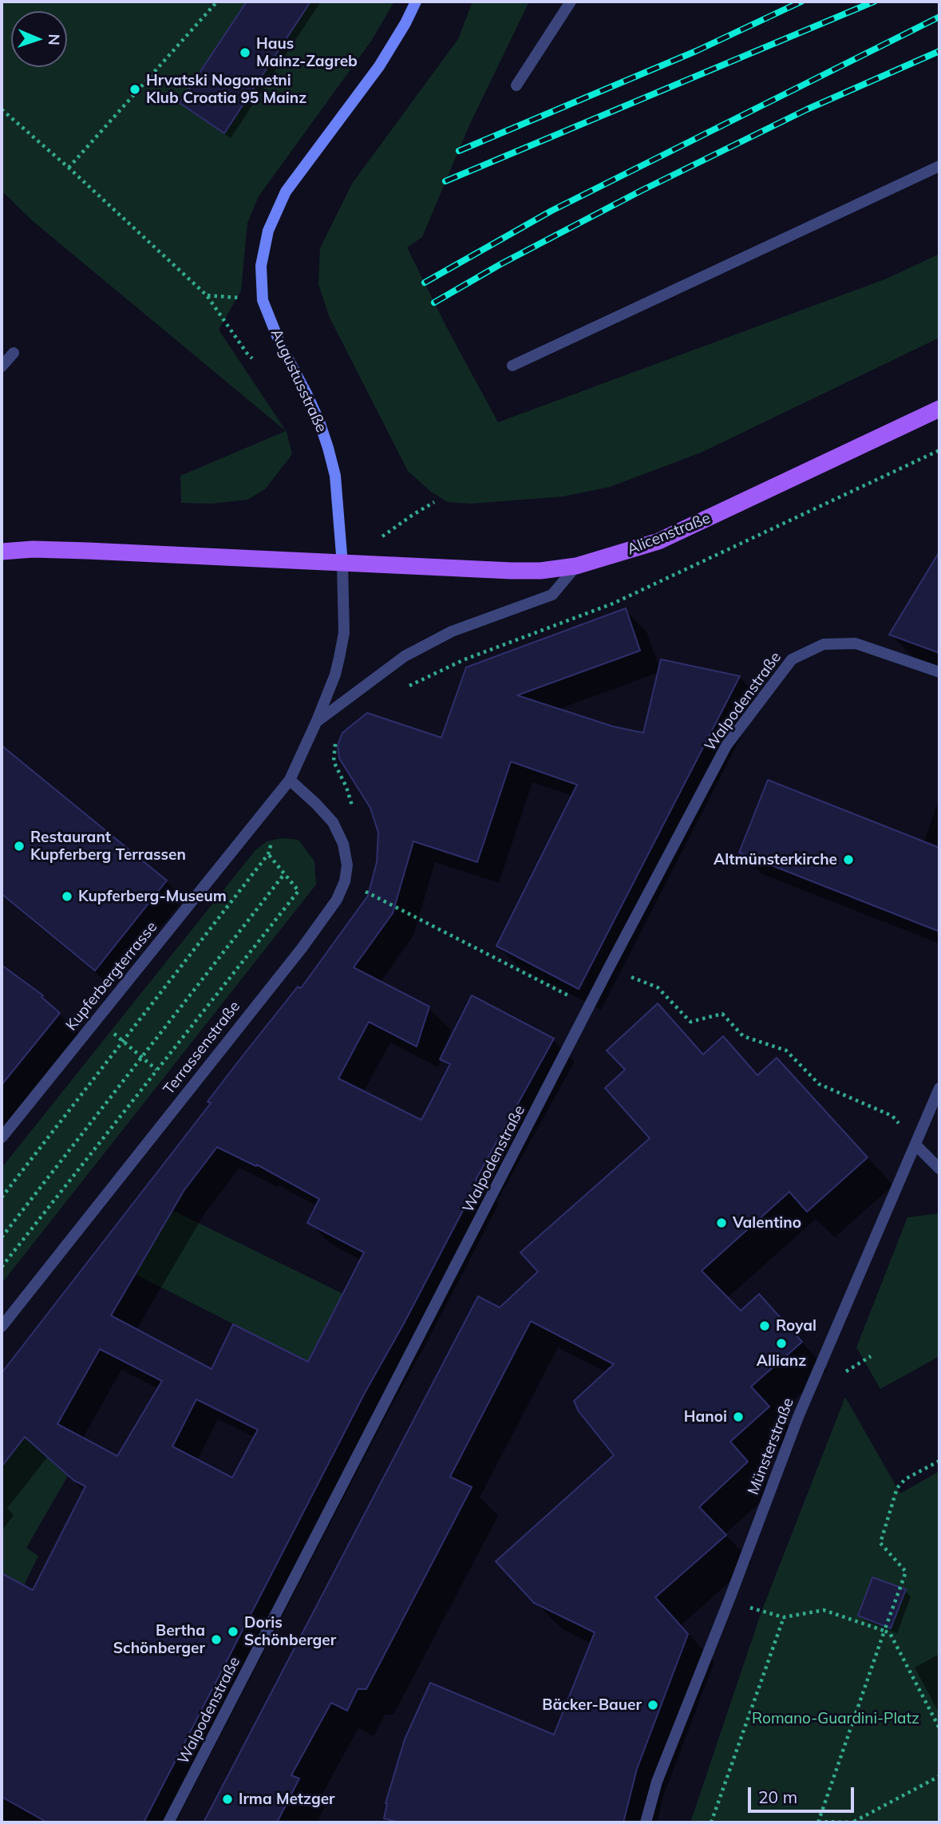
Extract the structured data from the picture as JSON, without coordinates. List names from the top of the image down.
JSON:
{
  "streets": {
    "main road": ["Augustusstraße", "Alicenstraße"],
    "street": [
      "Walpodenstraße",
      "Kupferbergterrasse",
      "Terrassenstraße",
      "Münsterstraße"
    ]
  },
  "crossings": [
    ["Augustusstraße", "Alicenstraße"],
    ["Augustusstraße", "Kupferbergterrasse"],
    ["Alicenstraße", "Kupferbergterrasse"],
    ["Kupferbergterrasse", "Terrassenstraße"]
  ],
  "parks": ["Romano-Guardini-Platz"],
  "places": [
    "Haus Mainz-Zagreb",
    "Hrvatski Nogometni Klub Croatia 95 Mainz",
    "Restaurant Kupferberg Terrassen",
    "Altmünsterkirche",
    "Kupferberg-Museum",
    "Valentino",
    "Royal",
    "Allianz",
    "Hanoi",
    "Doris Schönberger",
    "Bertha Schönberger",
    "Bäcker-Bauer",
    "Irma Metzger"
  ],
  "scale_bar": "20 m",
  "north": "right"
}
